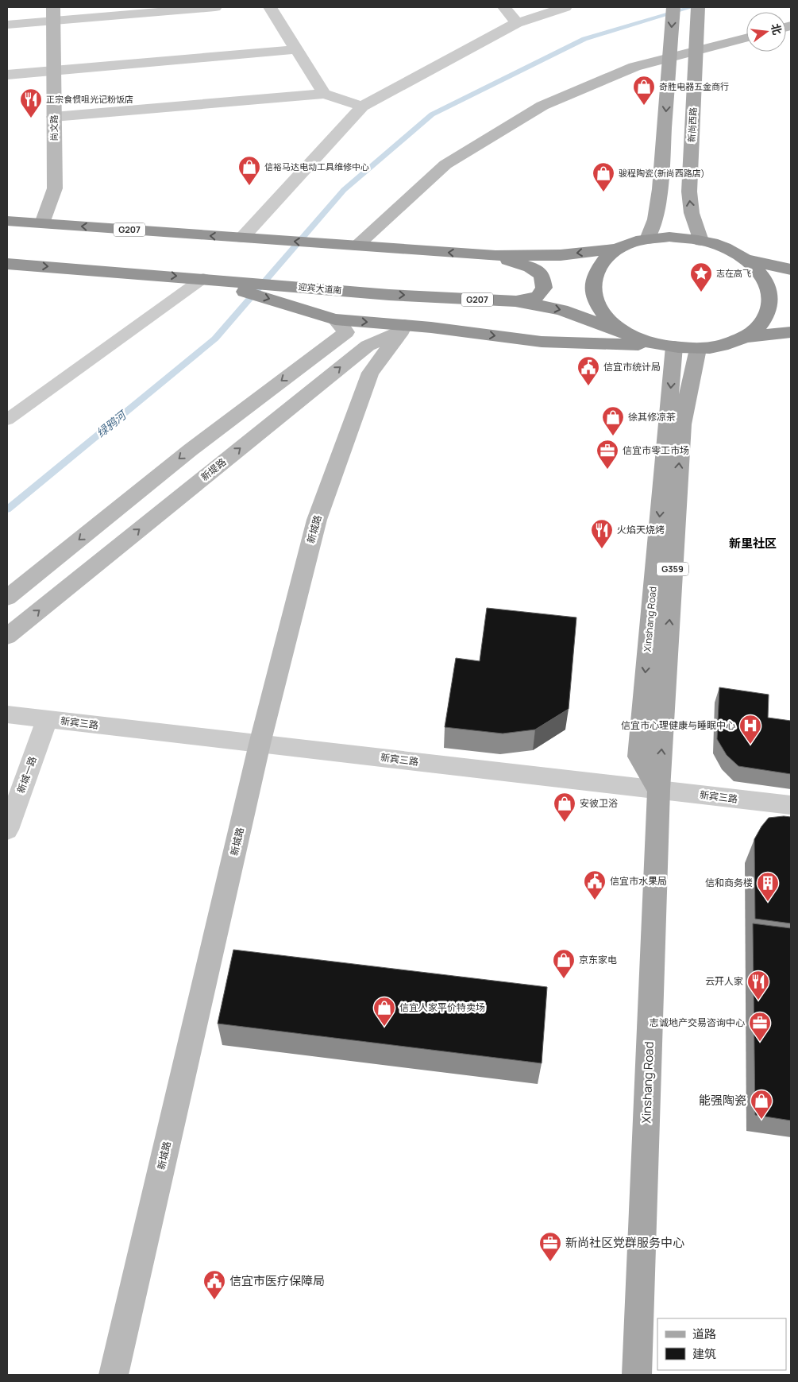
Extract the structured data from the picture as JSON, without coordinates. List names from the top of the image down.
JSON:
{
  "streets": {
    "highway": ["G207", "迎宾大道南"],
    "main road": ["新尚西路", "G359", "Xinshang Road"],
    "street": [
      "尚文路",
      "新堤路",
      "新城路",
      "新宾三路",
      "新城一路"
    ]
  },
  "crossings": [
    ["尚文路", "G207"],
    ["迎宾大道南", "Xinshang Road"],
    ["新堤路", "新城路"],
    ["新城路", "新宾三路"],
    ["Xinshang Road", "新宾三路"],
    ["新宾三路", "新城一路"]
  ],
  "districts": ["新里社区"],
  "water": ["绿鸦河"],
  "places": {
    "shop": [
      "奇胜电器五金商行",
      "信裕马达电动工具维修中心",
      "骏程陶瓷(新尚西路店)",
      "徐其修凉茶",
      "安彼卫浴",
      "京东家电",
      "信宜人家平价特卖场",
      "能强陶瓷"
    ],
    "restaurant": ["正宗食惯咀光记粉饭店", "火焰天烧烤", "云开人家"],
    "place": ["志在高飞"],
    "public building": ["信宜市统计局", "信宜市水果局", "信宜市医疗保障局"],
    "office": ["信宜市零工市场", "志诚地产交易咨询中心", "新尚社区党群服务中心"],
    "hospital": ["信宜市心理健康与睡眠中心"],
    "building": ["信和商务楼"]
  },
  "legend": ["道路", "建筑"],
  "north": "right"
}
